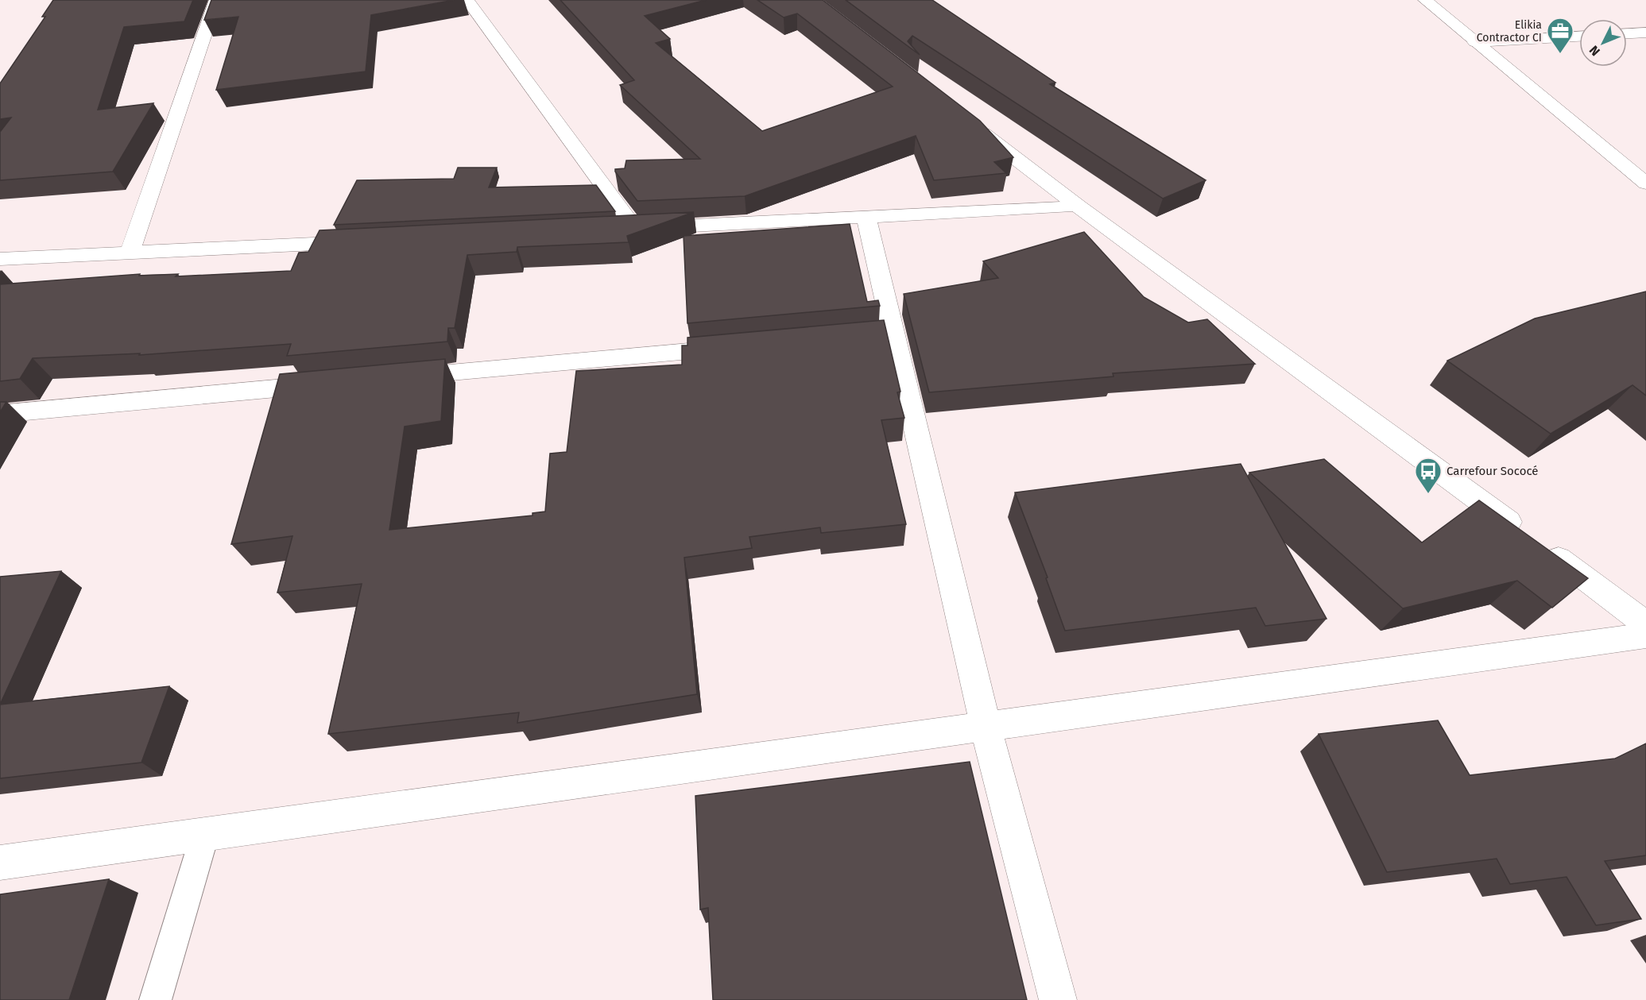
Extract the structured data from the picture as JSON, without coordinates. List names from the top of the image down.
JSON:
{
  "places": {
    "office": ["Elikia Contractor CI"],
    "bus stop": ["Carrefour Sococé"]
  },
  "north": "bottom left"
}
